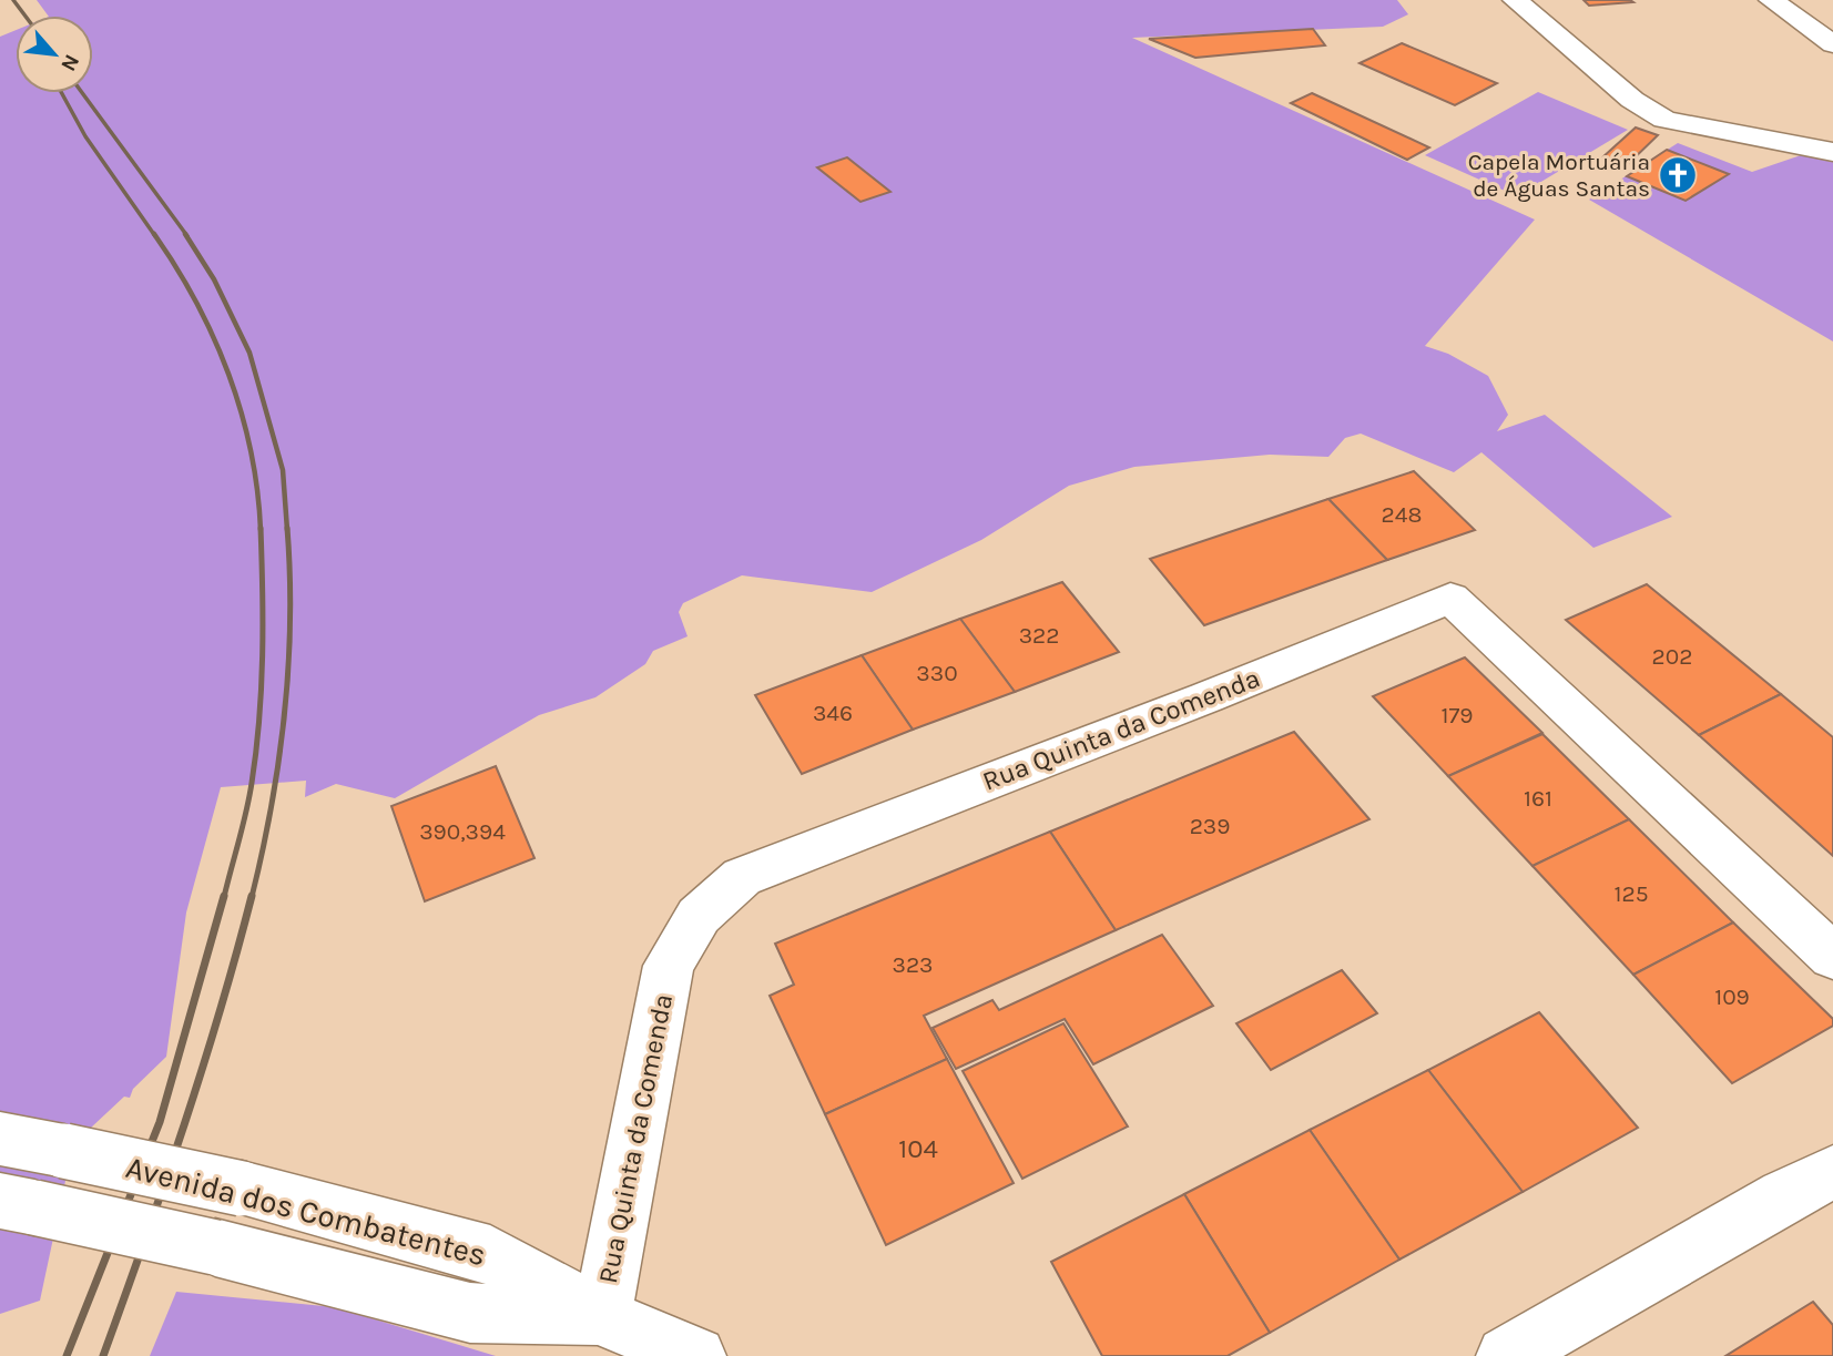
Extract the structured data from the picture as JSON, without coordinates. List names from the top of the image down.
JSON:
{
  "streets": {
    "street": ["Rua Quinta da Comenda", "Avenida dos Combatentes"]
  },
  "crossings": [
    ["Rua Quinta da Comenda", "Avenida dos Combatentes"]
  ],
  "places": {
    "church": ["Capela Mortuária de Águas Santas"]
  },
  "house_numbers": [
    "248",
    "322",
    "202",
    "330",
    "346",
    "179",
    "161",
    "239",
    "390,394",
    "125",
    "323",
    "109",
    "104"
  ],
  "north": "bottom right"
}
